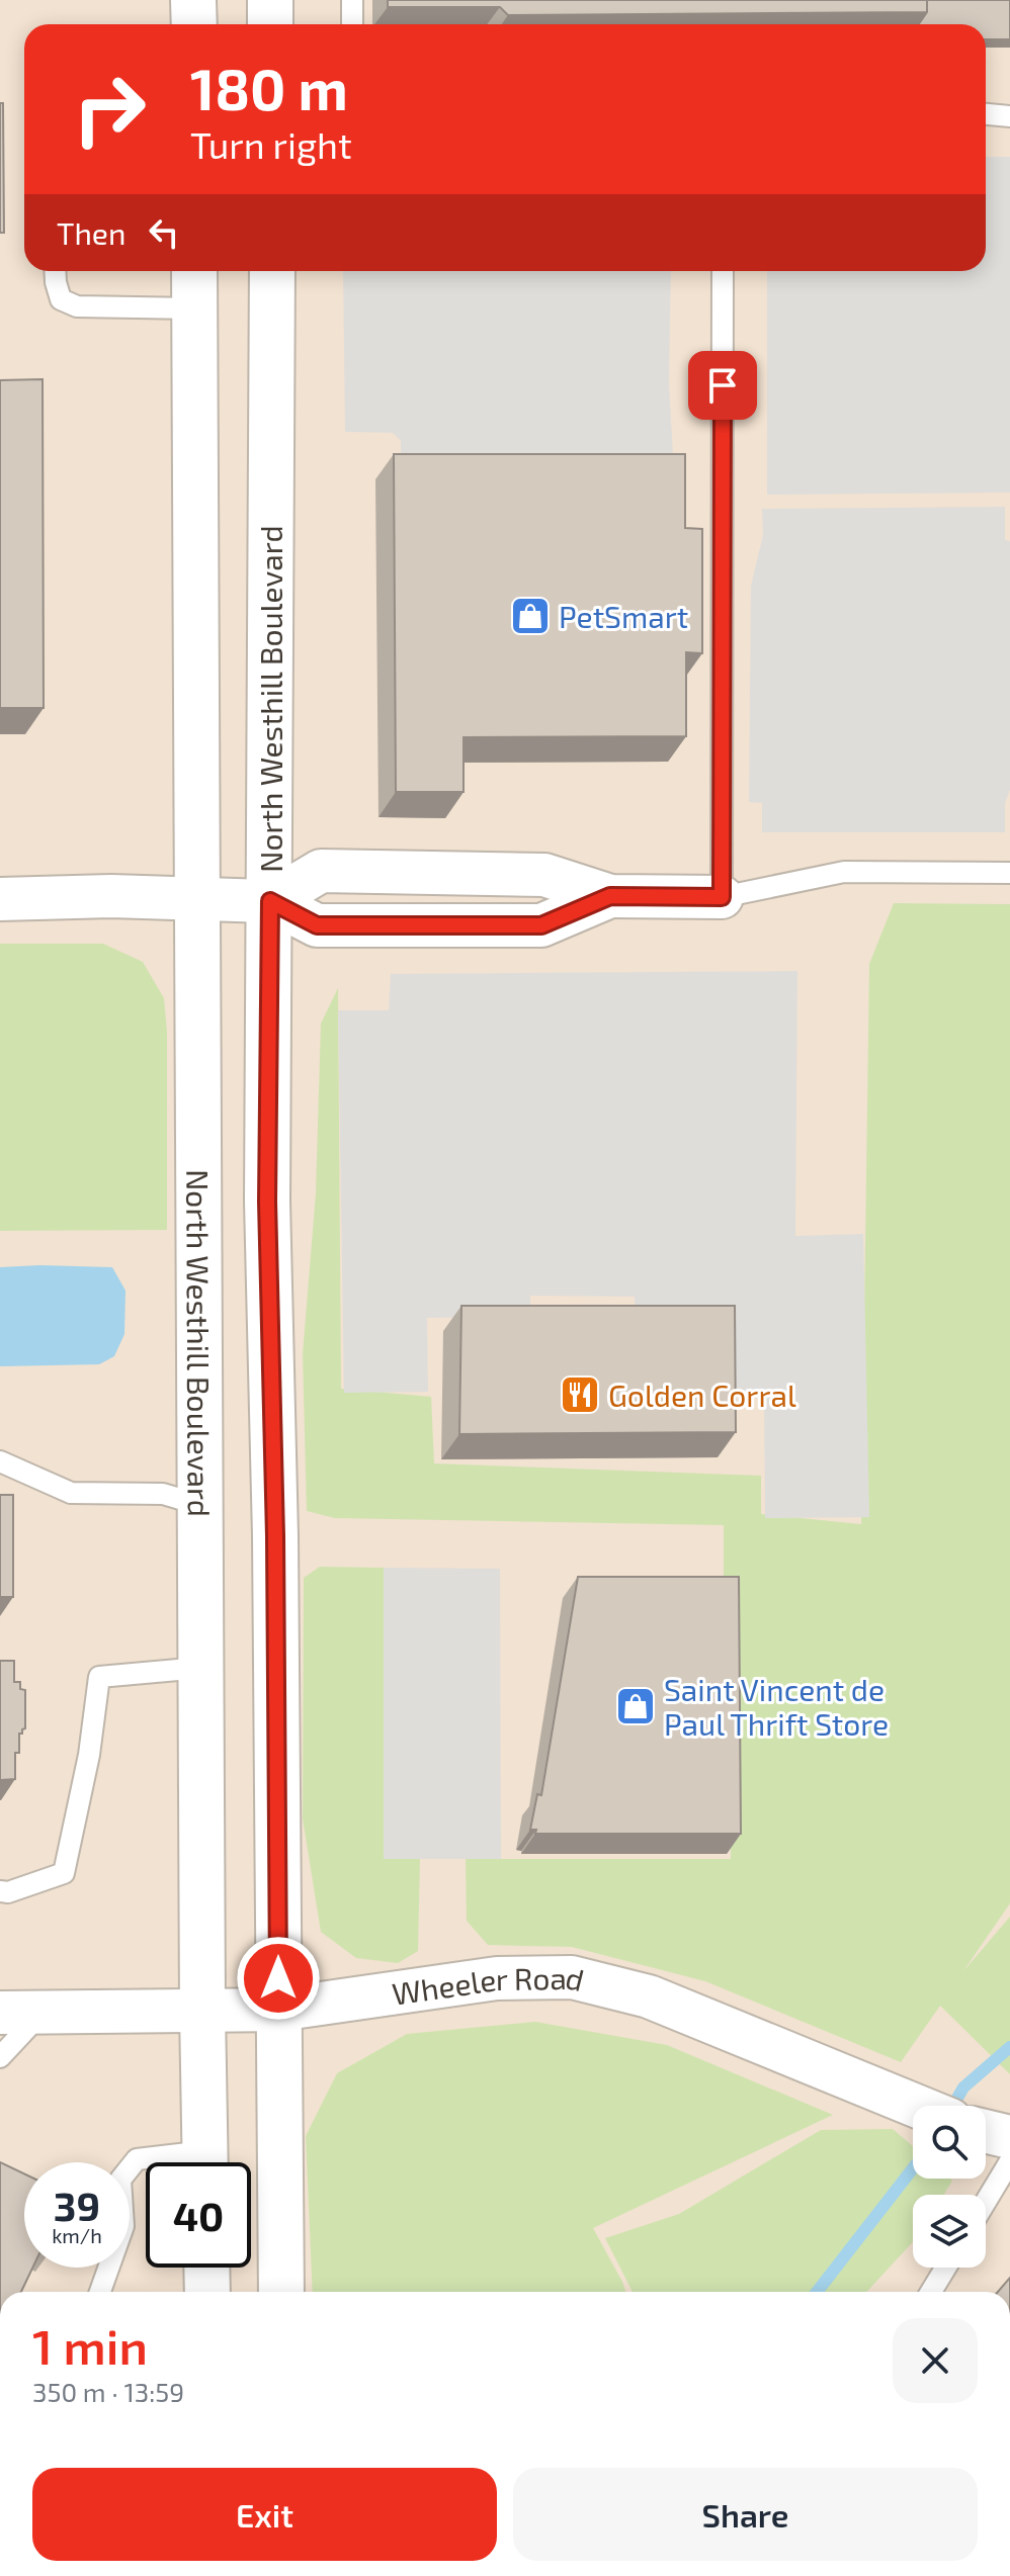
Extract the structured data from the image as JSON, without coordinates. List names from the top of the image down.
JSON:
{
  "streets": {
    "street": ["North Westhill Boulevard", "Wheeler Road"]
  },
  "crossings": [
    ["North Westhill Boulevard", "Wheeler Road"]
  ],
  "places": {
    "shop": ["PetSmart", "Saint Vincent de Paul Thrift Store"],
    "restaurant": ["Golden Corral"]
  },
  "page": {
    "turn": ["180 m", "Turn right"],
    "then": "Then",
    "speed": "39 km/h",
    "limit": "40",
    "heading": ["1 min", "350 m · 13:59"],
    "buttons": ["Exit", "Share"]
  }
}
